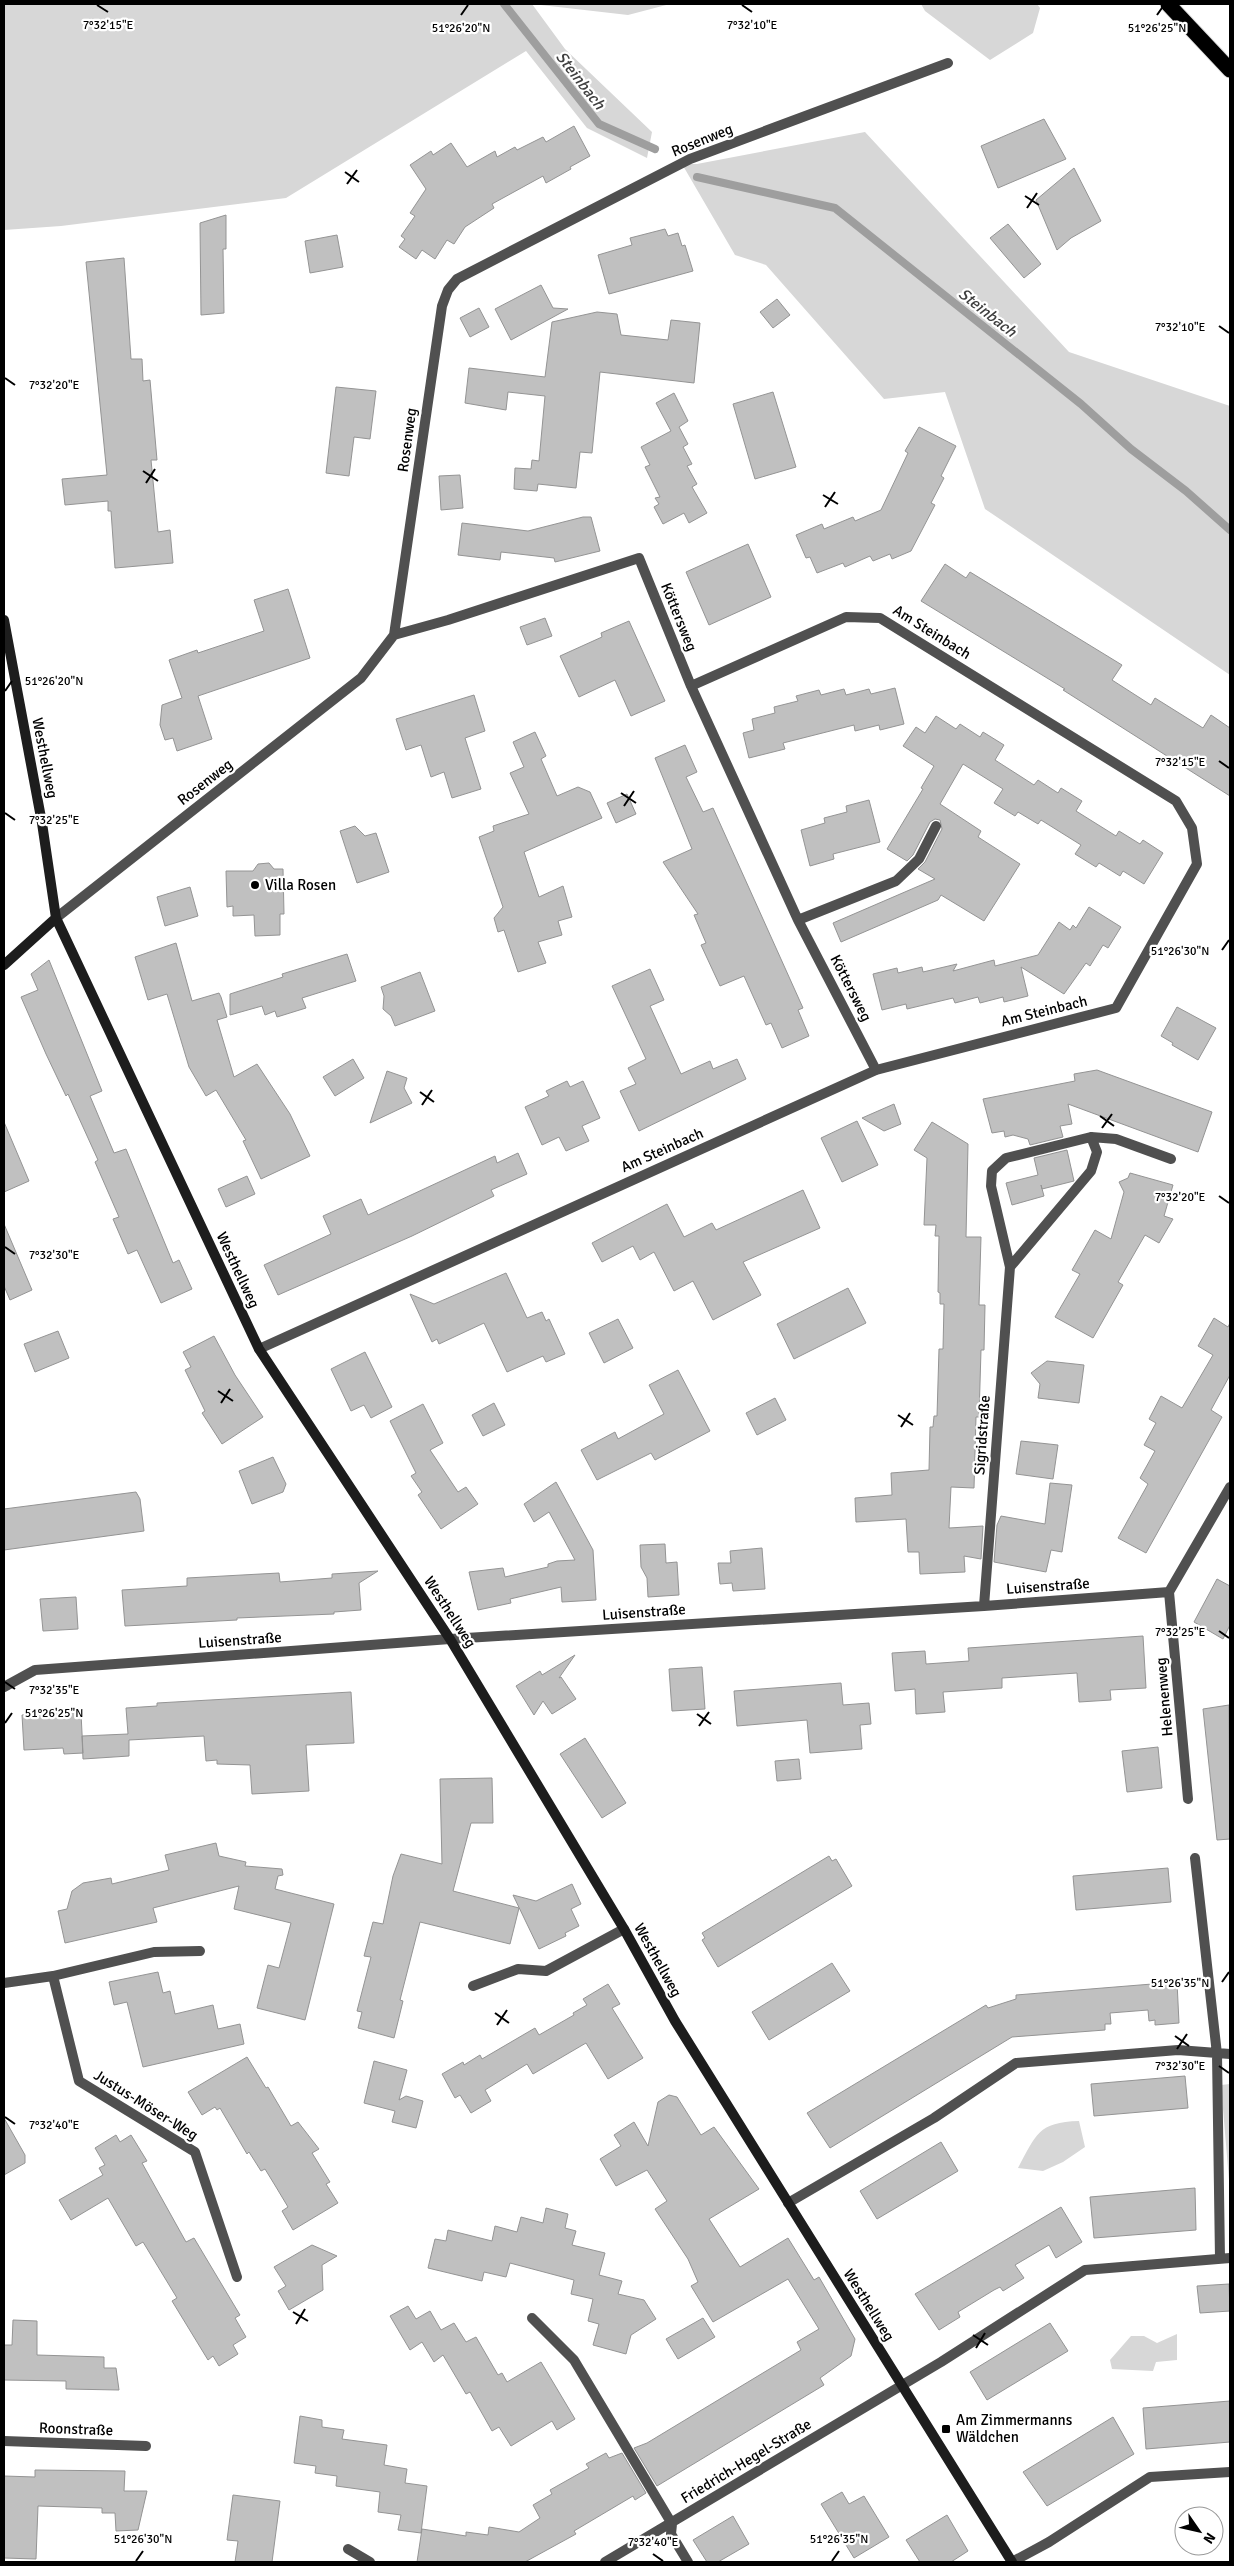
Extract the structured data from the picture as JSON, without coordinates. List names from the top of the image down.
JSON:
{
  "streets": {
    "street": [
      "Rosenweg",
      "Köttersweg",
      "Am Steinbach",
      "Westhellweg",
      "Sigridstraße",
      "Luisenstraße",
      "Helenenweg",
      "Justus-Möser-Weg",
      "Roonstraße",
      "Friedrich-Hegel-Straße"
    ]
  },
  "crossings": [
    ["Rosenweg", "Köttersweg"],
    ["Rosenweg", "Westhellweg"],
    ["Köttersweg", "Am Steinbach"],
    ["Am Steinbach", "Westhellweg"],
    ["Westhellweg", "Luisenstraße"],
    ["Westhellweg", "Friedrich-Hegel-Straße"],
    ["Sigridstraße", "Luisenstraße"],
    ["Luisenstraße", "Helenenweg"]
  ],
  "water": ["Steinbach"],
  "places": {
    "other": ["Villa Rosen"],
    "transit": ["Am Zimmermanns Wäldchen"]
  },
  "north": "bottom right",
  "coordinates": [
    "7°32'15\"E",
    "7°32'10\"E",
    "51°26'20\"N",
    "51°26'25\"N",
    "7°32'20\"E",
    "7°32'25\"E",
    "51°26'30\"N",
    "7°32'30\"E",
    "7°32'35\"E",
    "51°26'35\"N",
    "7°32'40\"E"
  ]
}
